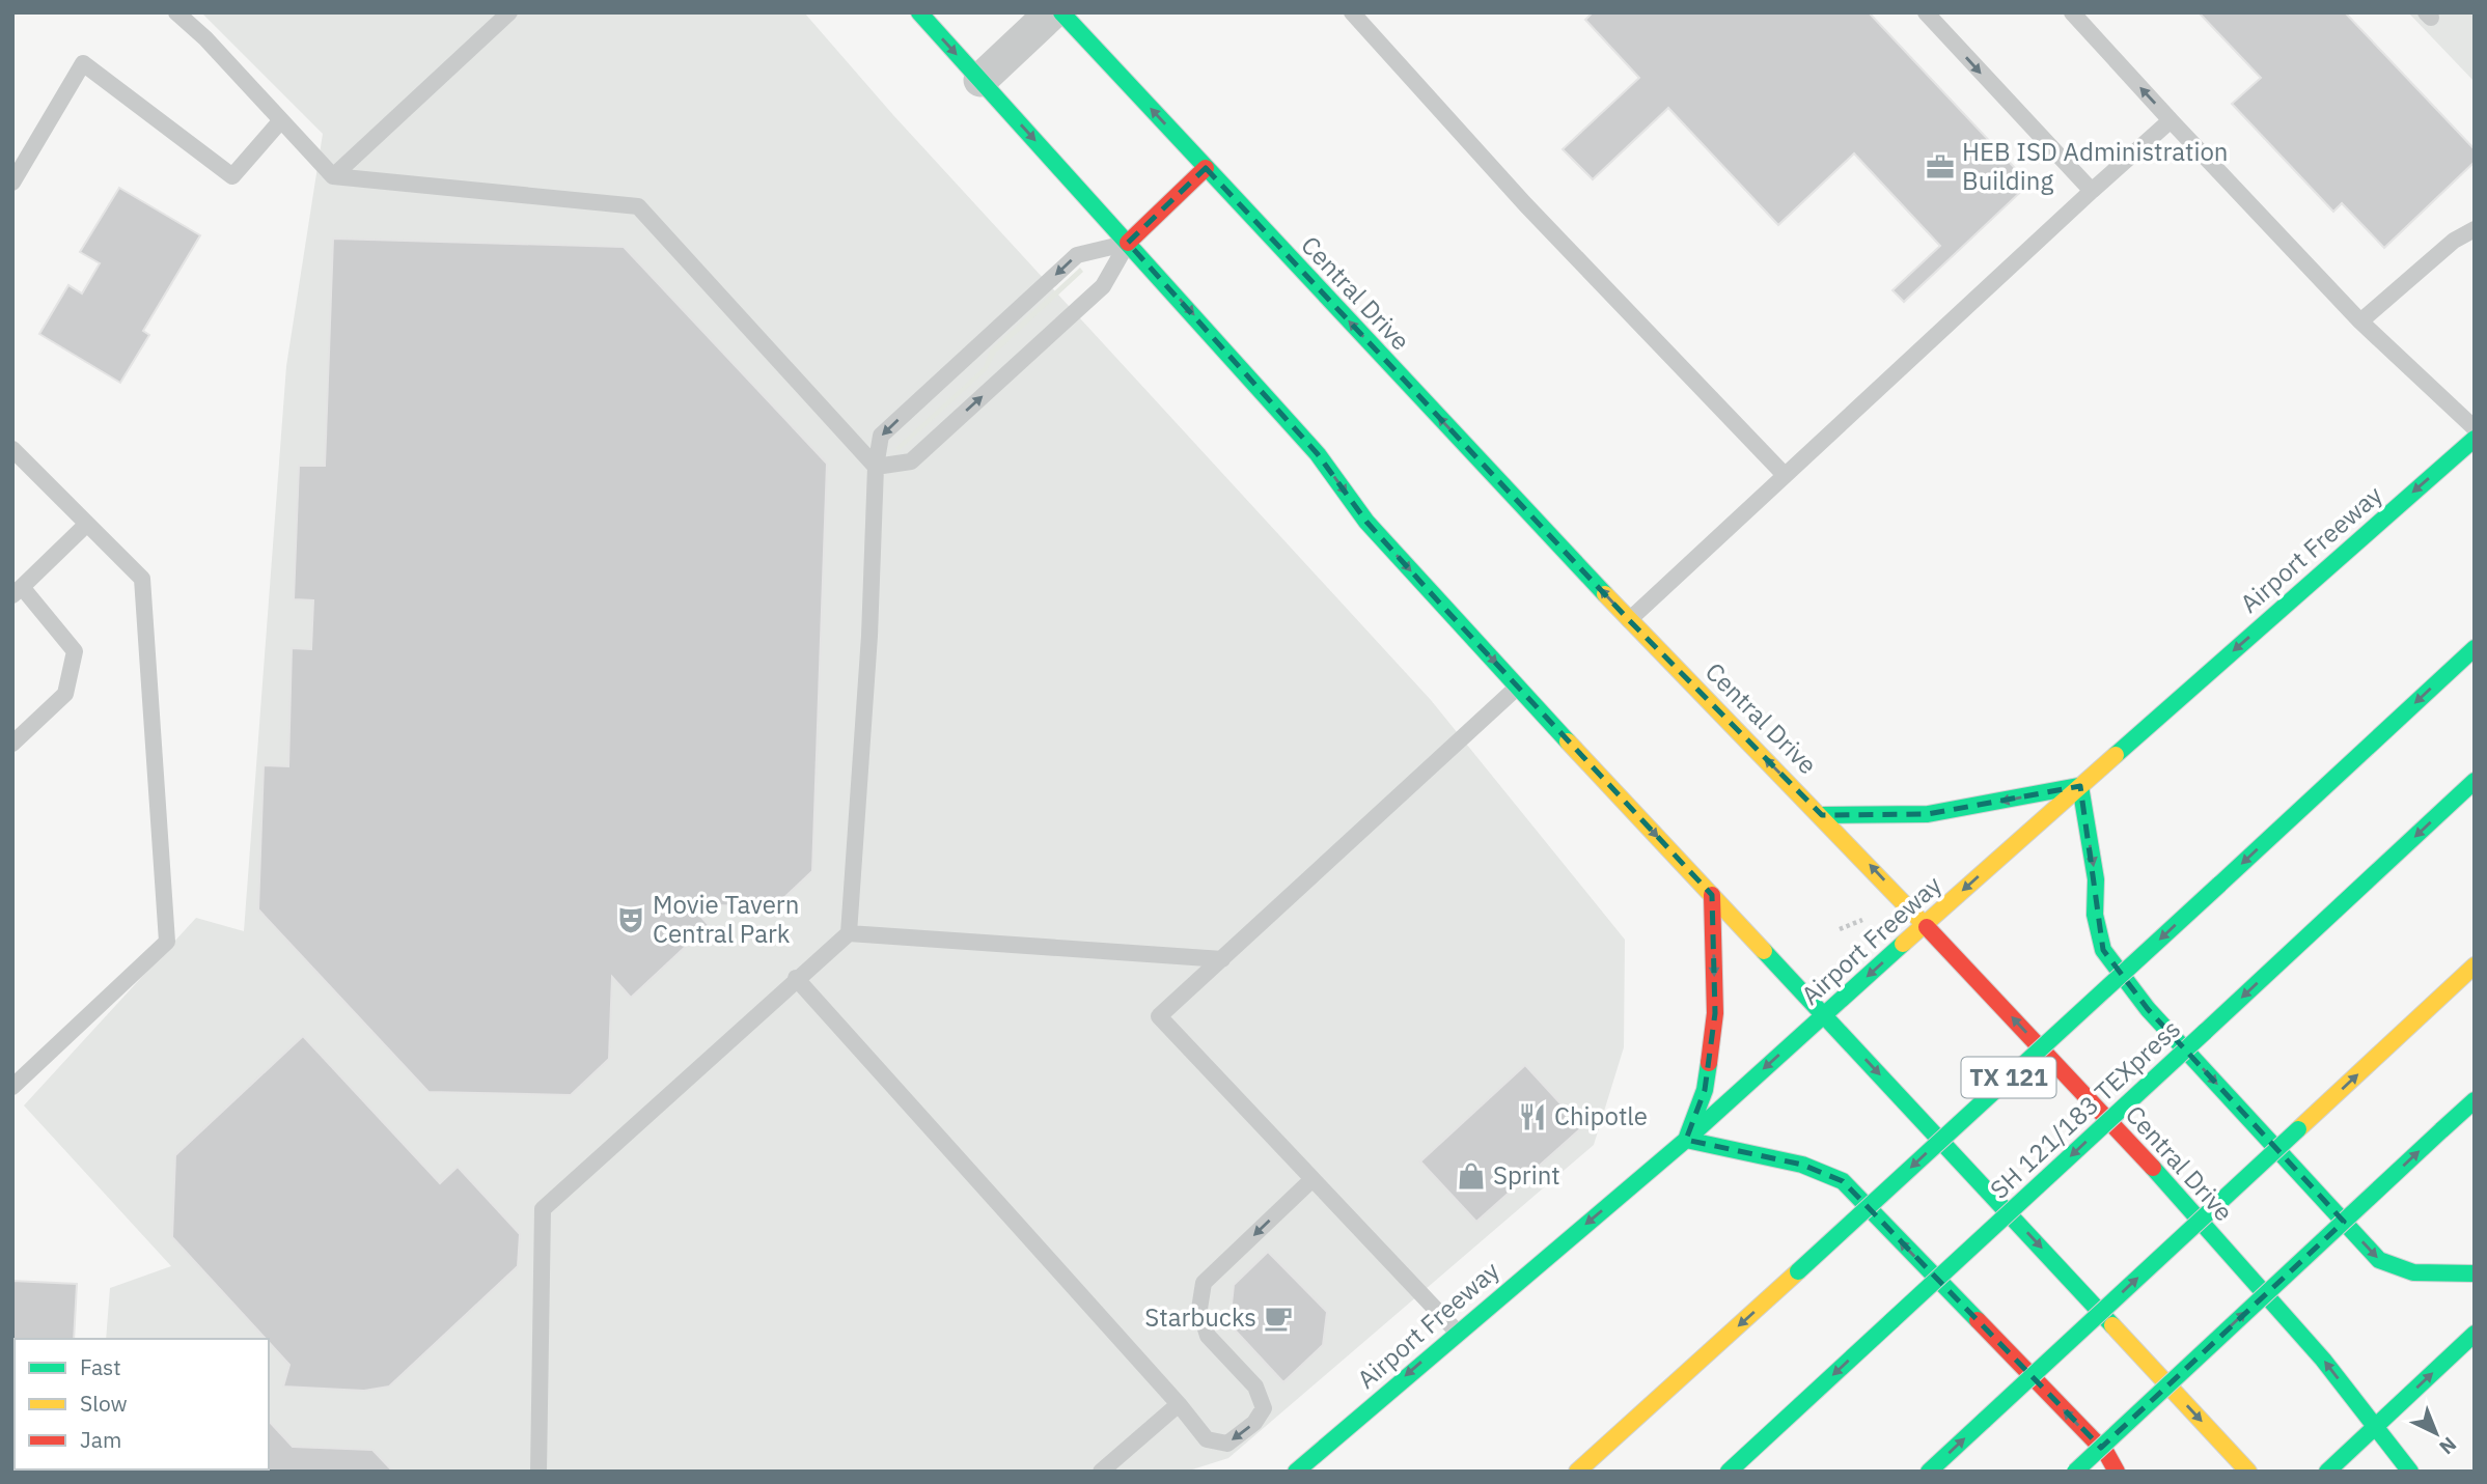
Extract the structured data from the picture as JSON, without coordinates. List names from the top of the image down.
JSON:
{
  "streets": {
    "main road": [
      "Central Drive",
      "Airport Freeway",
      "TX 121",
      "SH 121/183 TEXpress"
    ]
  },
  "crossings": [
    ["Central Drive", "Airport Freeway"]
  ],
  "one_way": ["Airport Freeway"],
  "places": {
    "office": ["HEB ISD Administration Building"],
    "theatre": ["Movie Tavern Central Park"],
    "restaurant": ["Chipotle"],
    "shop": ["Sprint"],
    "cafe": ["Starbucks"]
  },
  "legend": ["Fast", "Slow", "Jam"],
  "north": "bottom right"
}
